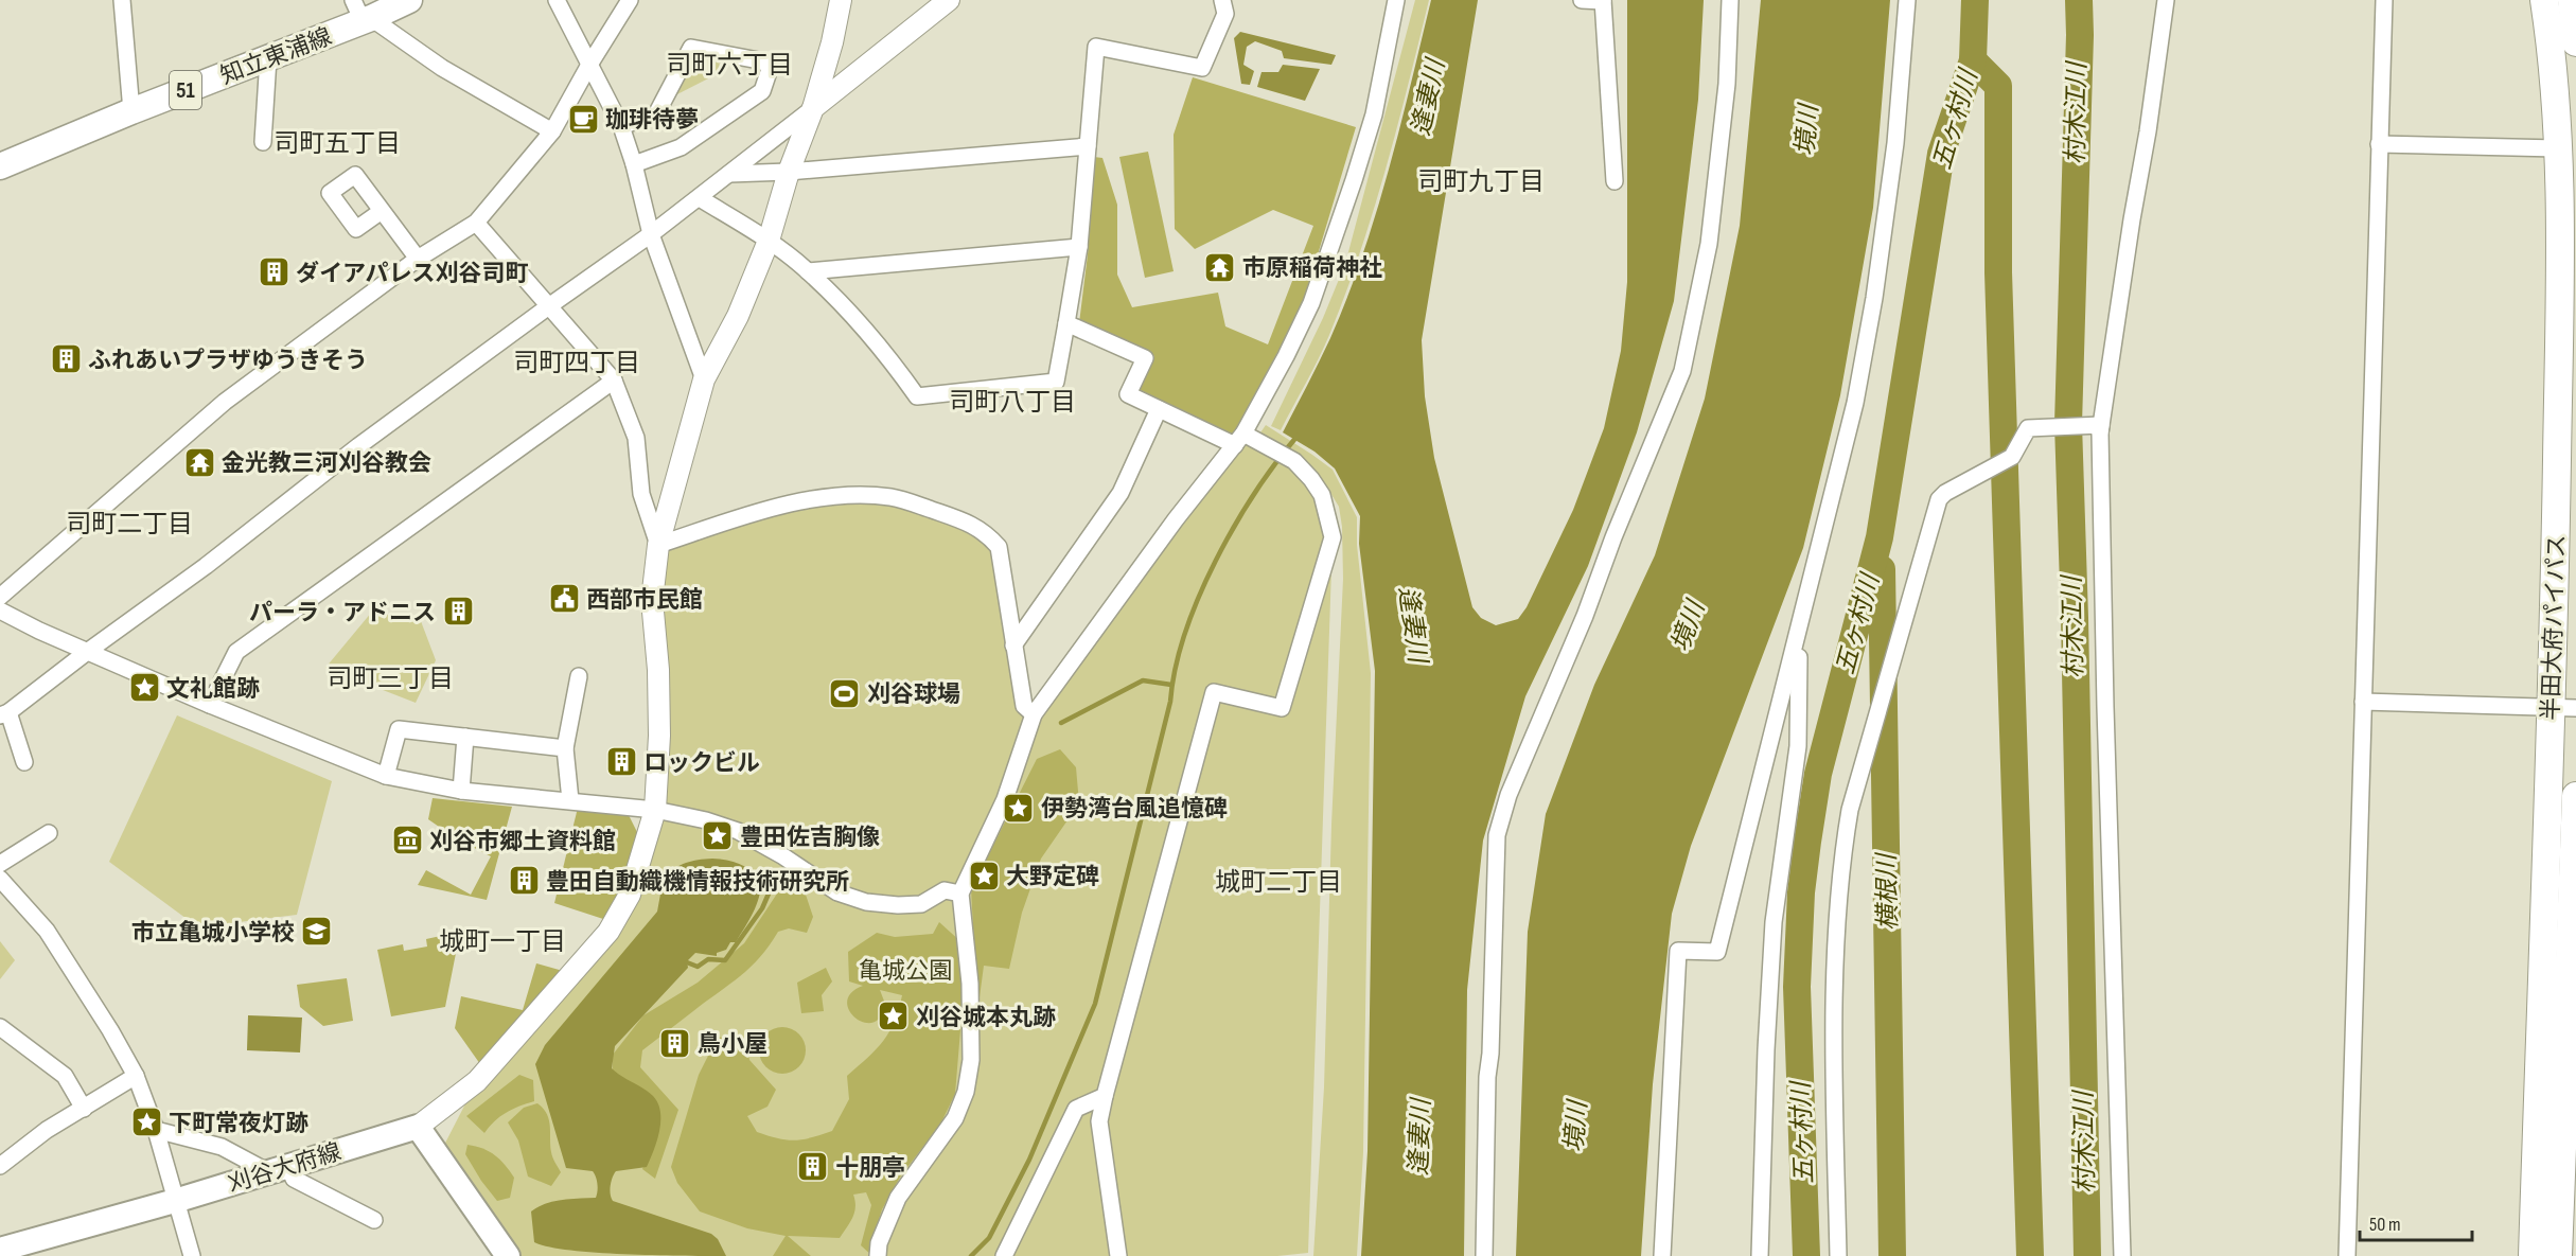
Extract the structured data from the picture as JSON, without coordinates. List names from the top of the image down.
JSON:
{
  "streets": {
    "highway": ["半田大府パイパス"],
    "main road": ["知立東浦線", "51", "刈谷大府線"]
  },
  "districts": [
    "司町六丁目",
    "司町五丁目",
    "司町九丁目",
    "司町四丁目",
    "司町八丁目",
    "司町二丁目",
    "司町三丁目",
    "城町二丁目",
    "城町一丁目"
  ],
  "water": [
    "逢妻川",
    "村木江川",
    "五ヶ村川",
    "境川",
    "横根川"
  ],
  "parks": ["亀城公園"],
  "places": {
    "cafe": ["珈琲待夢"],
    "temple": ["市原稲荷神社", "金光教三河刈谷教会"],
    "building": [
      "ダイアパレス刈谷司町",
      "ふれあいプラザゆうきそう",
      "パーラ・アドニス",
      "ロックビル",
      "豊田自動織機情報技術研究所",
      "鳥小屋",
      "十朋亭"
    ],
    "public building": ["西部市民館"],
    "place": [
      "文礼館跡",
      "伊勢湾台風追憶碑",
      "豊田佐吉胸像",
      "大野定碑",
      "刈谷城本丸跡",
      "下町常夜灯跡"
    ],
    "sports": ["刈谷球場"],
    "museum": ["刈谷市郷土資料館"],
    "school or university": ["市立亀城小学校"]
  },
  "scale_bar": "50 m"
}
